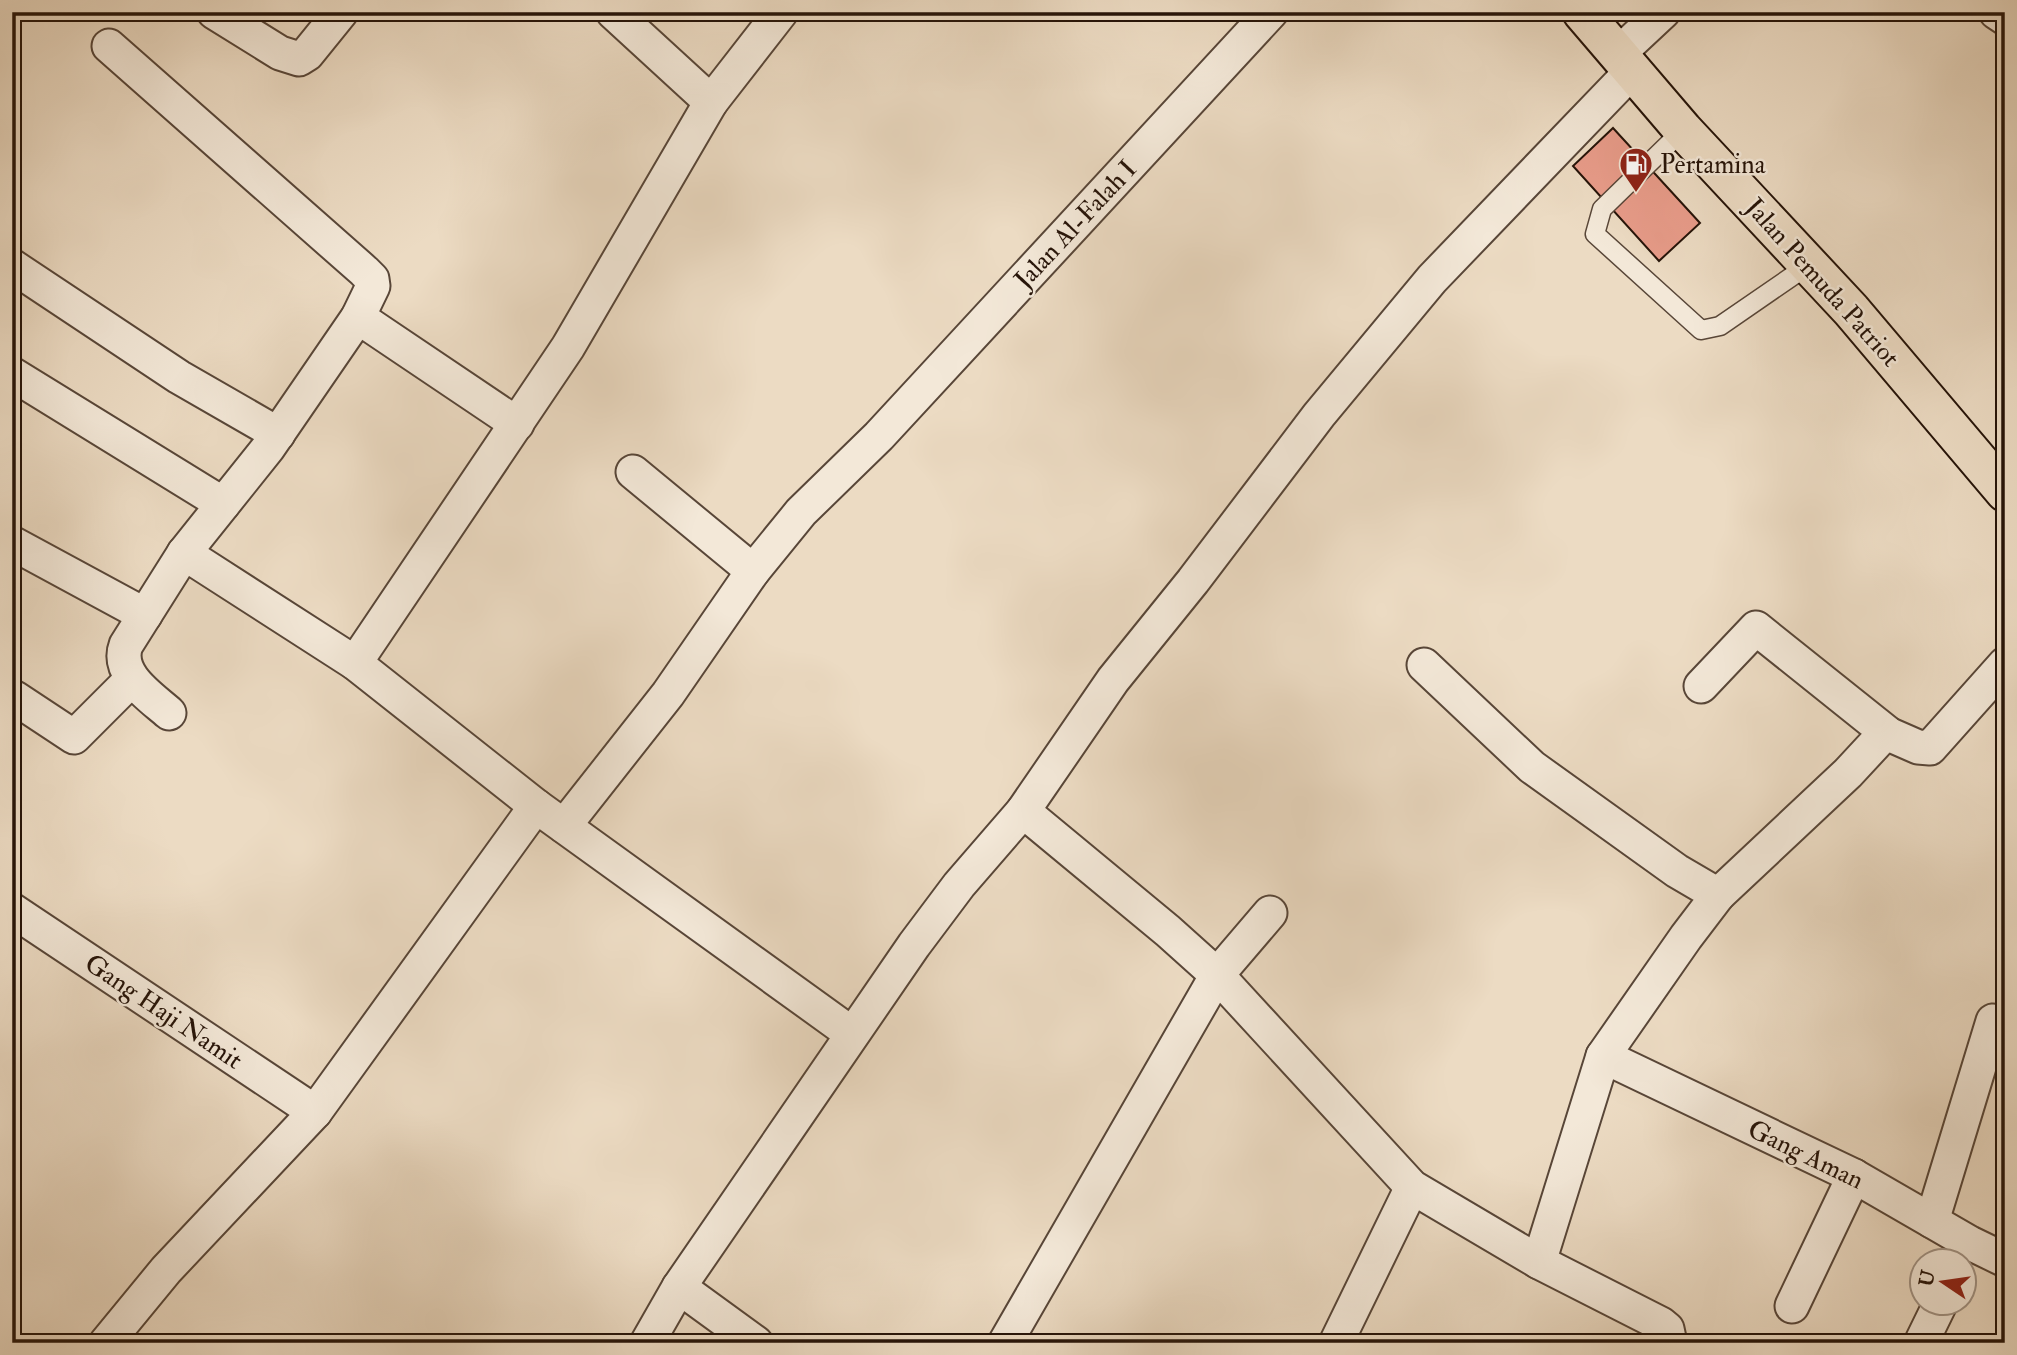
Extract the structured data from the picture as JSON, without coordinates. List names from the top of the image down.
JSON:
{
  "streets": {
    "main road": ["Jalan Pemuda Patriot"],
    "street": ["Jalan Al-Falah I", "Gang Haji Namit", "Gang Aman"]
  },
  "places": {
    "fuel station": ["Pertamina"]
  },
  "north": "left"
}
